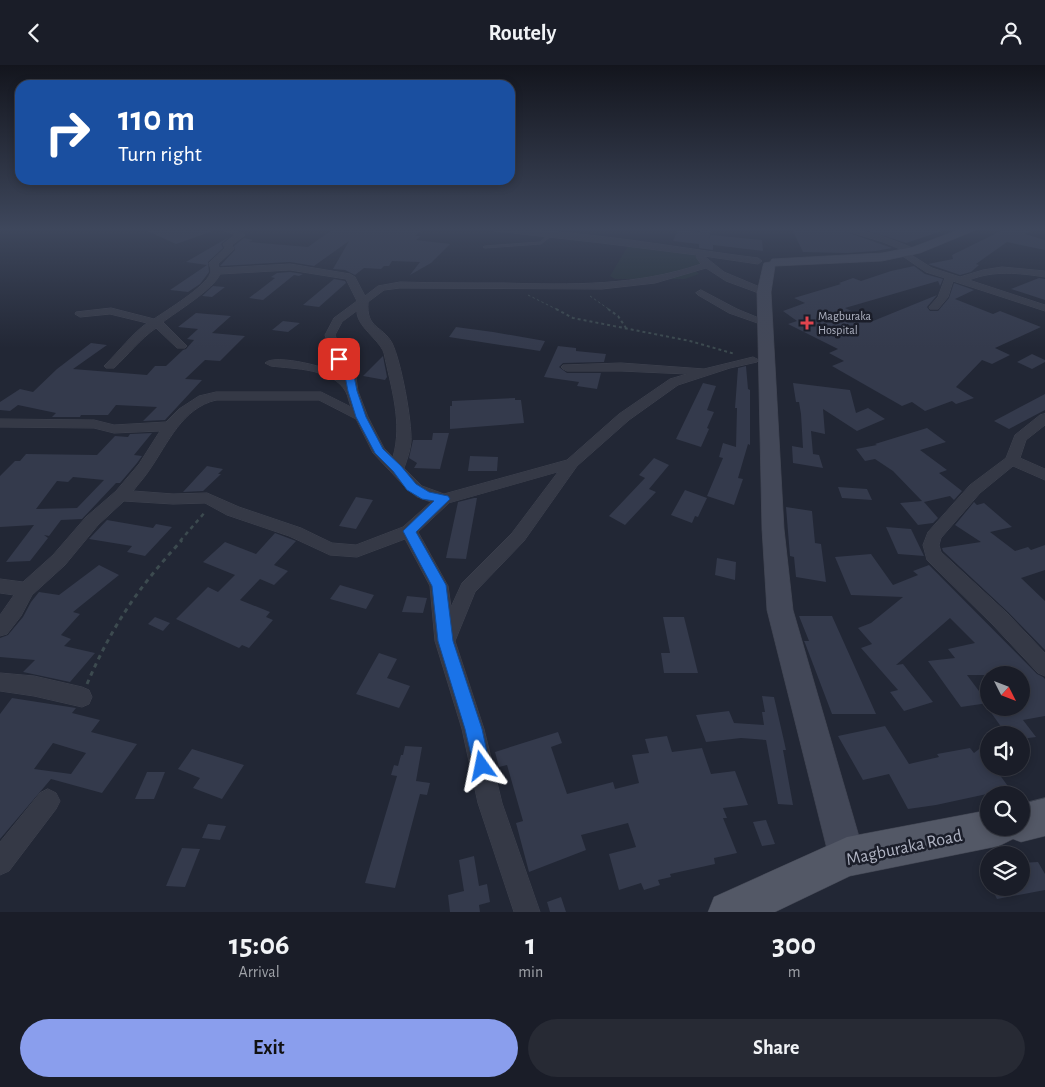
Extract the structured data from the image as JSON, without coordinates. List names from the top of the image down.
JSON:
{
  "streets": {
    "main road": ["Magburaka Road"]
  },
  "places": {
    "health": ["Magburaka Hospital"]
  },
  "north": "bottom right",
  "page": {
    "header": "Routely",
    "turn": ["110 m", "Turn right"],
    "eta": [
      "15:06",
      "Arrival",
      "1",
      "min",
      "300",
      "m"
    ],
    "buttons": ["Exit", "Share"]
  }
}
